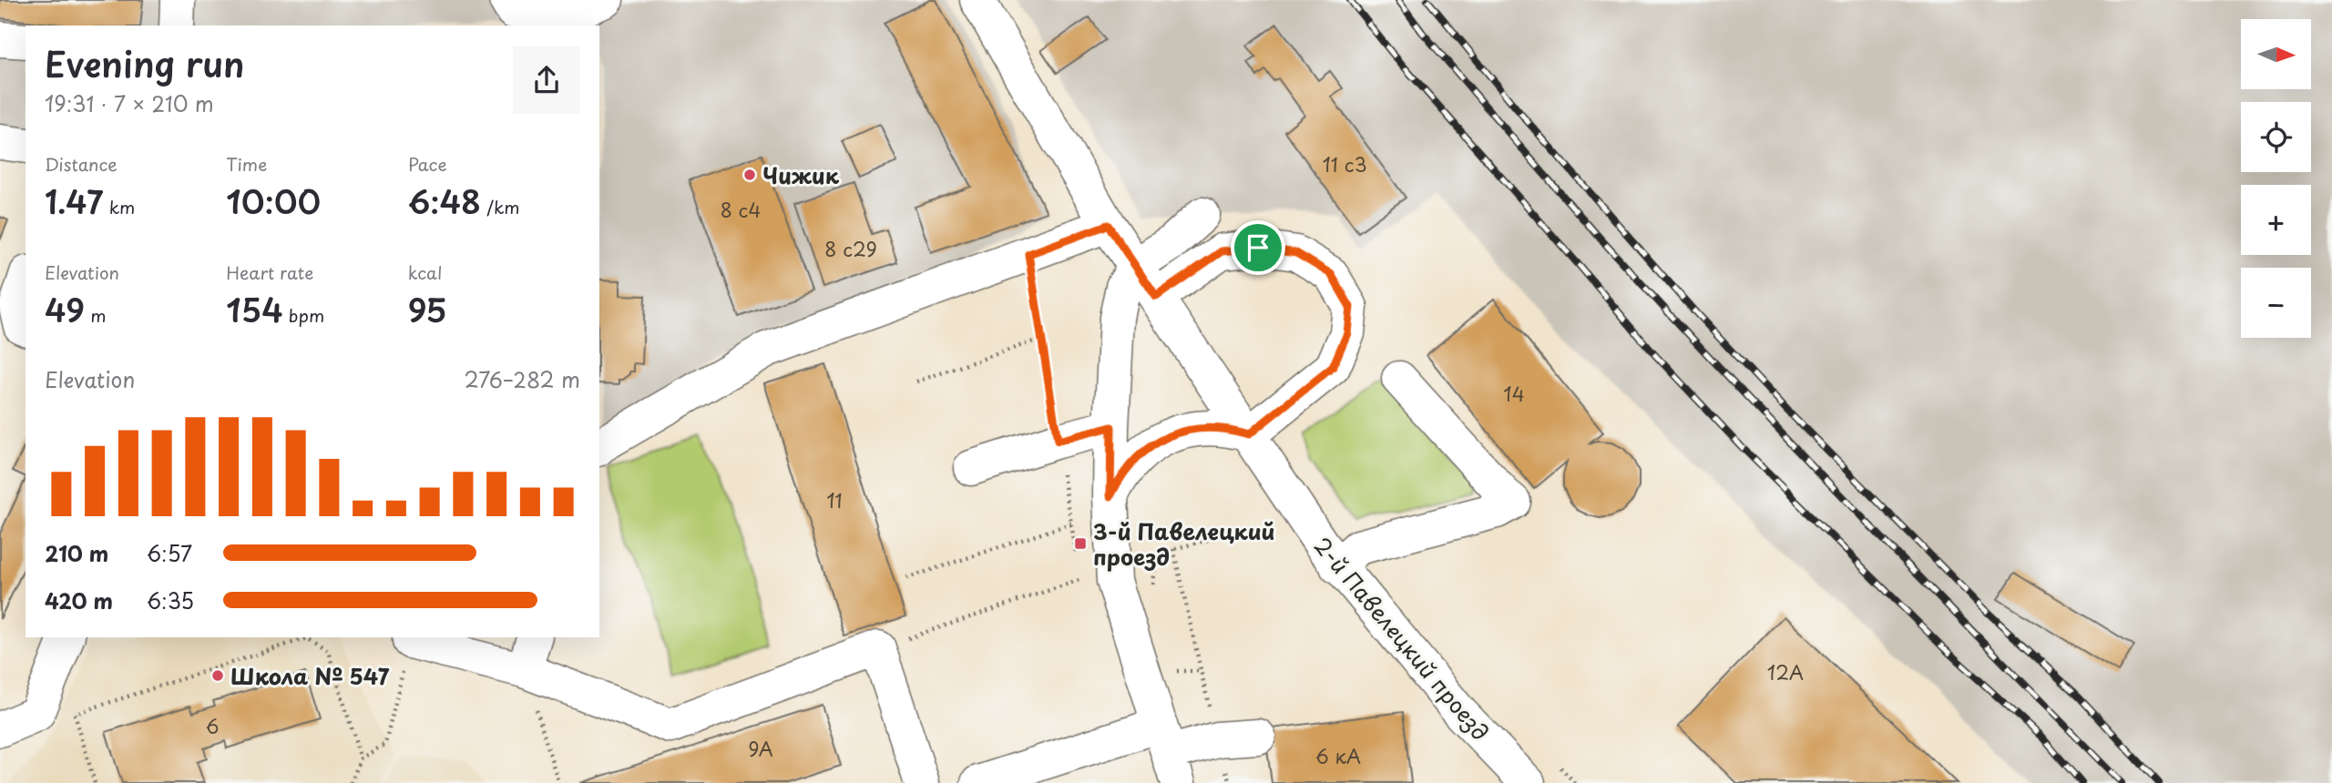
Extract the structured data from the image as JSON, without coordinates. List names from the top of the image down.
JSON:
{
  "streets": {
    "street": ["2-й Павелецкий проезд"]
  },
  "places": {
    "other": ["Чижик", "Школа № 547"],
    "transit": ["3-й Павелецкий проезд"]
  },
  "house_numbers": [
    "11 с3",
    "8 с4",
    "8 с29",
    "14",
    "11",
    "12А",
    "6",
    "9А",
    "6 кА"
  ],
  "north": "right",
  "page": {
    "map_buttons": ["+", "−"],
    "heading": ["Evening run", "19:31 · 7 × 210 m"],
    "stats": [
      ["Distance", "1.47 km"],
      ["Time", "10:00"],
      ["Pace", "6:48 /km"],
      ["Elevation", "49 m"],
      ["Heart rate", "154 bpm"],
      ["kcal", "95"]
    ],
    "chart": ["Elevation", "276–282 m"],
    "list": [
      {
        "name": "210 m",
        "note": "6:57"
      },
      {
        "name": "420 m",
        "note": "6:35"
      }
    ]
  }
}
